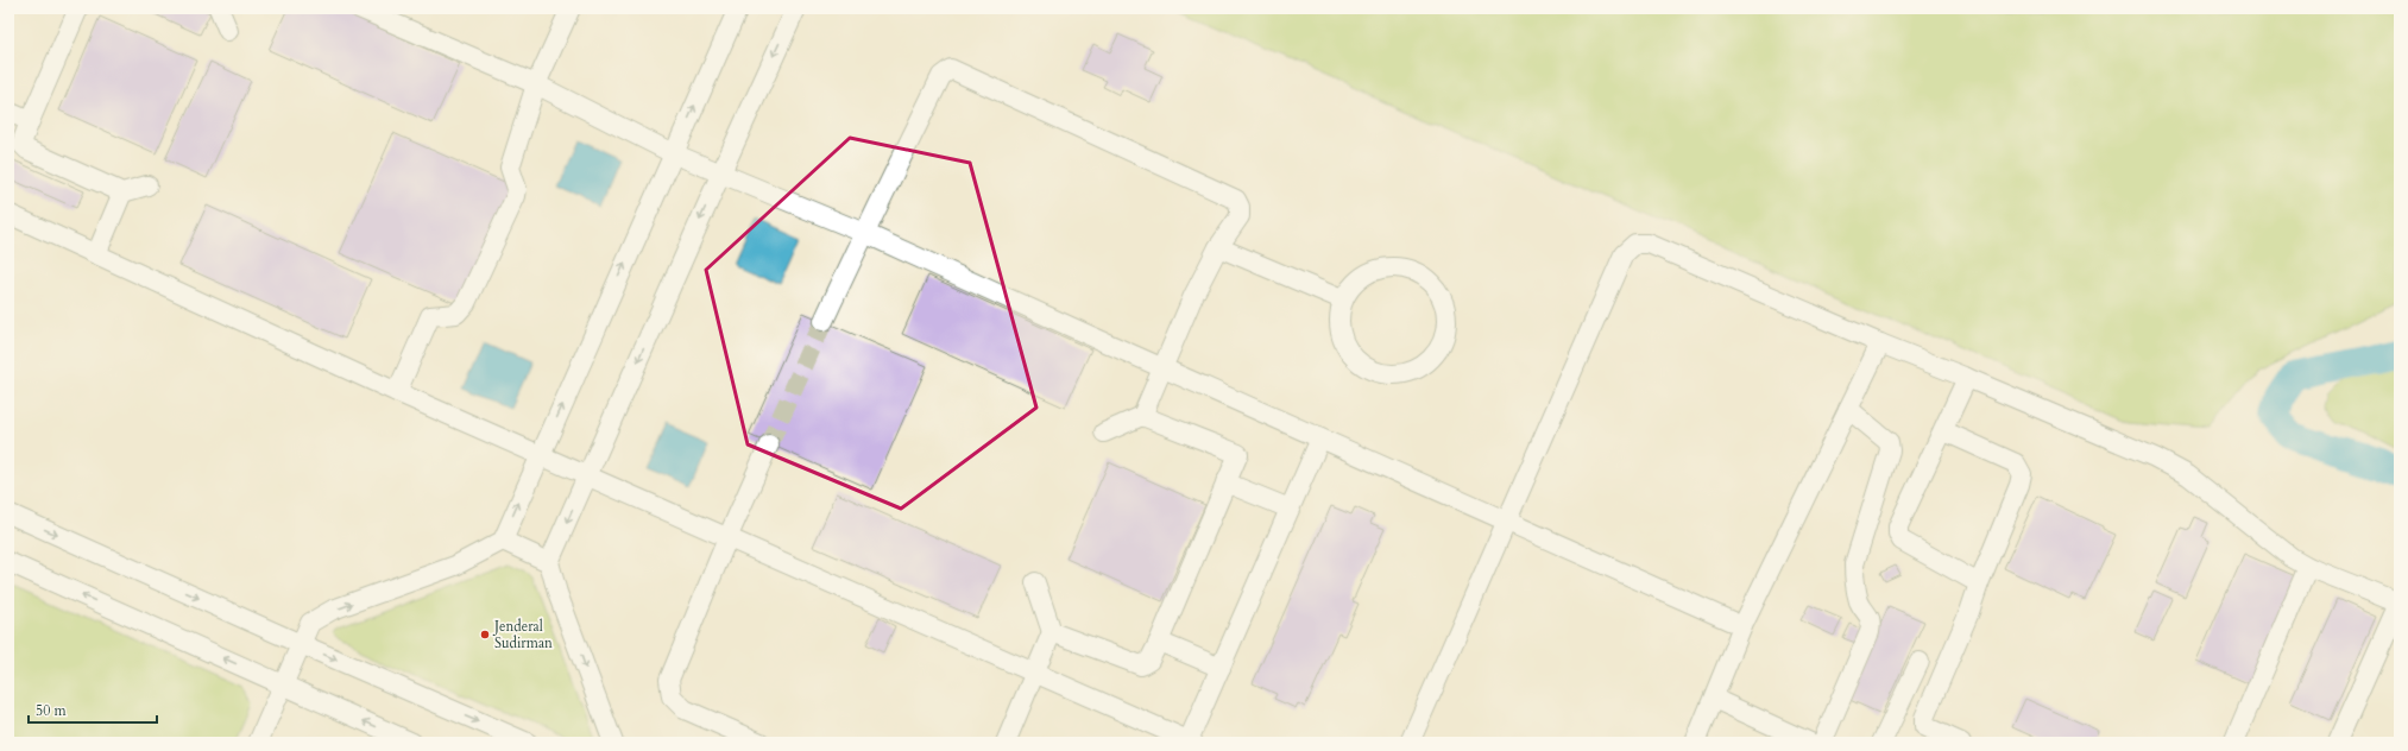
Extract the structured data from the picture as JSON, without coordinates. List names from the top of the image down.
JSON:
{
  "places": ["Jenderal Sudirman"],
  "scale_bar": "50 m"
}
